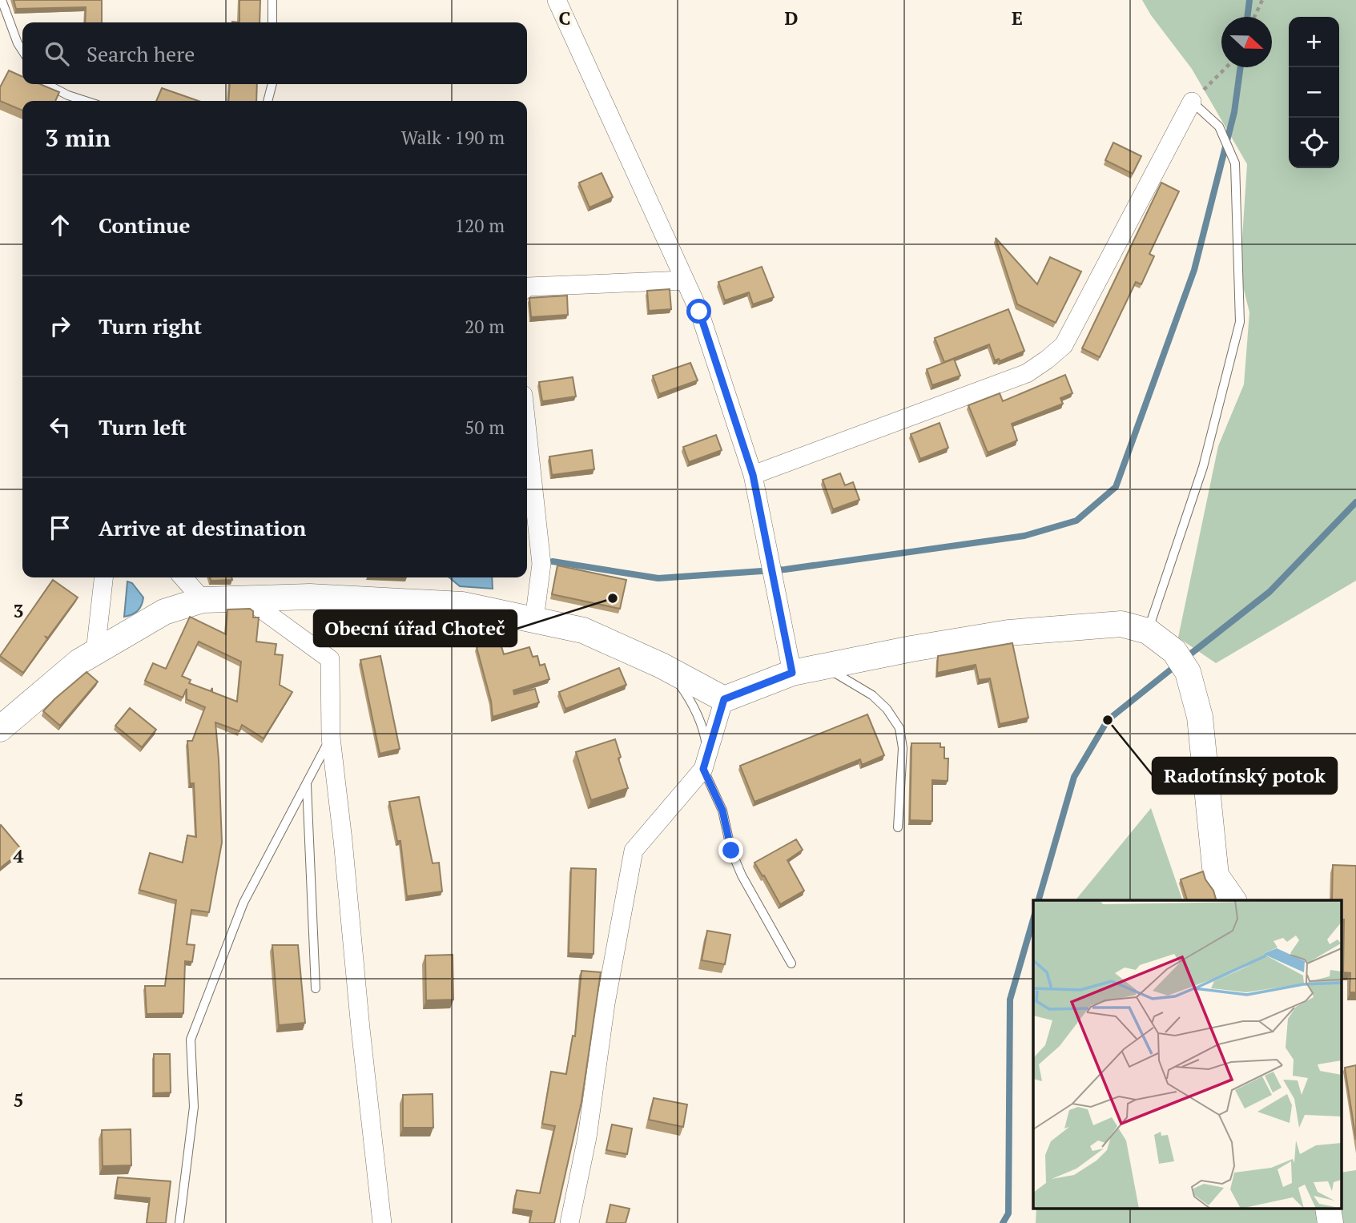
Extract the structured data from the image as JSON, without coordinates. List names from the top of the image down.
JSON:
{
  "places": ["Obecní úřad Choteč", "Radotínský potok"],
  "north": "right",
  "page": {
    "map_buttons": ["+", "−"],
    "search": "Search here",
    "heading": ["3 min", "Walk · 190 m"],
    "list": [
      ["Continue", "120 m"],
      ["Turn right", "20 m"],
      ["Turn left", "50 m"],
      "Arrive at destination"
    ]
  },
  "grid": {
    "columns": ["C", "D", "E"],
    "rows": ["3", "4", "5"]
  }
}
